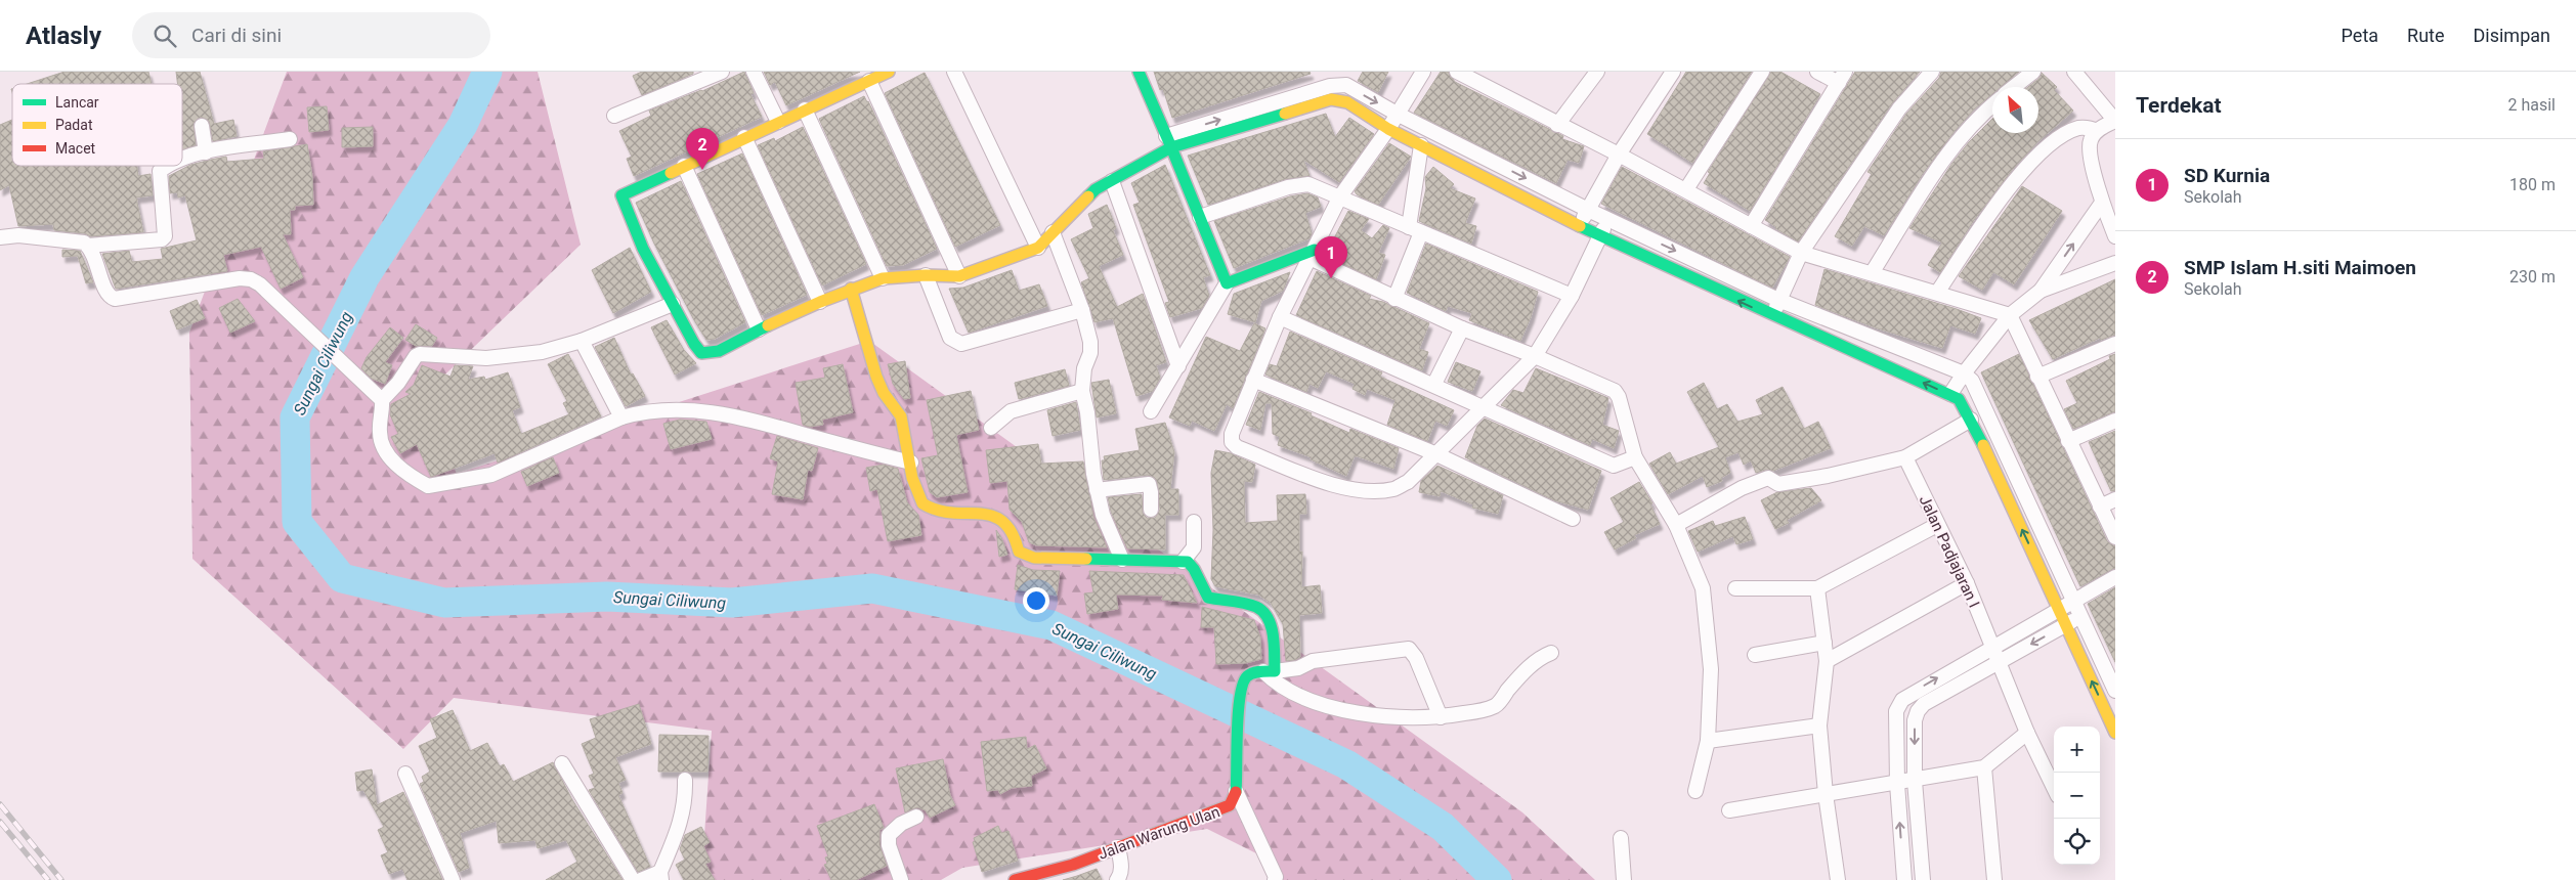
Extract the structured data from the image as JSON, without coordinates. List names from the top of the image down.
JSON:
{
  "streets": {
    "street": ["Jalan Padjajaran I", "Jalan Warung Ulan"]
  },
  "water": ["Sungai Ciliwung"],
  "legend": ["Lancar", "Padat", "Macet"],
  "north": "top left",
  "page": {
    "header": "Atlasly",
    "search": "Cari di sini",
    "nav": ["Peta", "Rute", "Disimpan"],
    "heading": ["Terdekat", "2 hasil"],
    "pins": ["2", "1"],
    "list": [
      {
        "mark": "1",
        "name": "SD Kurnia",
        "note": "Sekolah",
        "value": "180 m"
      },
      {
        "mark": "2",
        "name": "SMP Islam H.siti Maimoen",
        "note": "Sekolah",
        "value": "230 m"
      }
    ],
    "map_buttons": ["+", "−"]
  }
}
